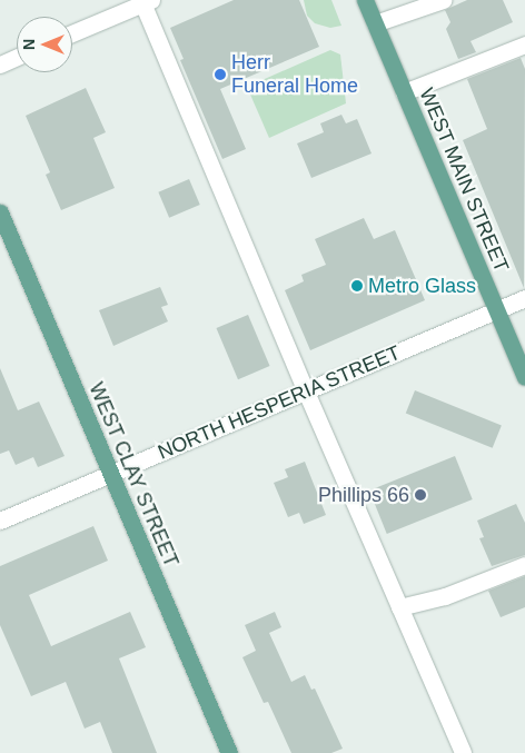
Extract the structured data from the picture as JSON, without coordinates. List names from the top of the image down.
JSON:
{
  "streets": {
    "main road": ["WEST MAIN STREET", "WEST CLAY STREET"],
    "street": ["NORTH HESPERIA STREET"]
  },
  "crossings": [
    ["WEST MAIN STREET", "NORTH HESPERIA STREET"],
    ["NORTH HESPERIA STREET", "WEST CLAY STREET"]
  ],
  "places": ["Herr Funeral Home", "Metro Glass", "Phillips 66"],
  "north": "left"
}
